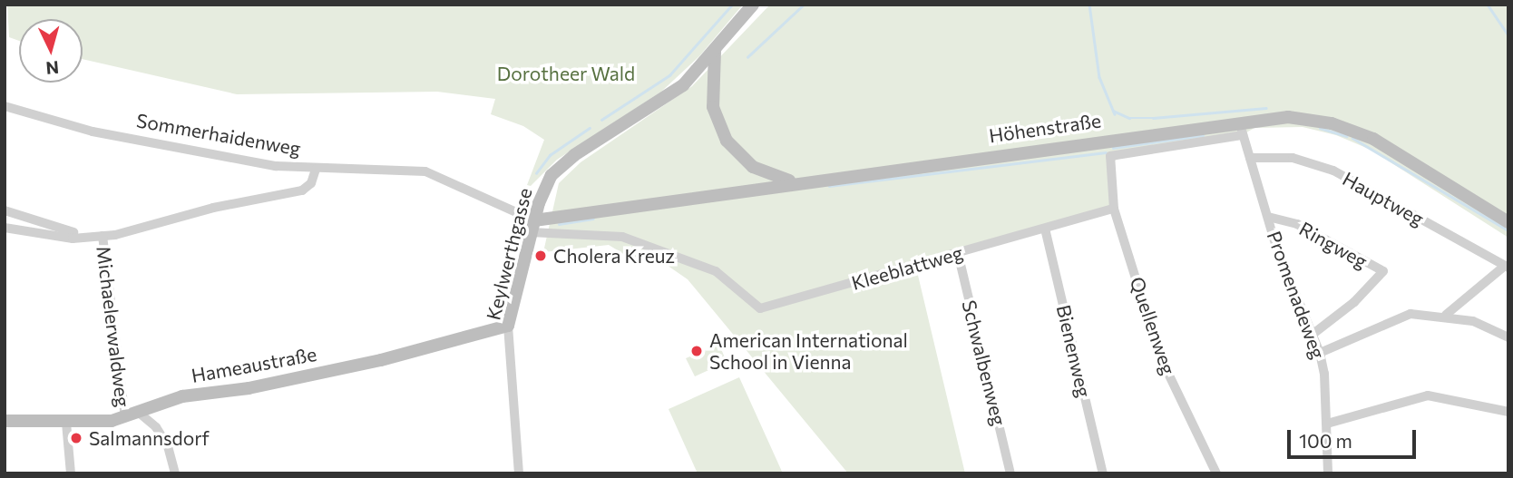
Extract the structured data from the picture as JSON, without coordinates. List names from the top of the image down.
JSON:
{
  "streets": {
    "street": [
      "Höhenstraße",
      "Sommerhaidenweg",
      "Hauptweg",
      "Ringweg",
      "Keylwerthgasse",
      "Kleeblattweg",
      "Promenadeweg",
      "Quellenweg",
      "Michaelerwaldweg",
      "Bienenweg",
      "Schwalbenweg",
      "Hameaustraße"
    ]
  },
  "crossings": [
    ["Höhenstraße", "Keylwerthgasse"],
    ["Höhenstraße", "Promenadeweg"],
    ["Sommerhaidenweg", "Keylwerthgasse"],
    ["Sommerhaidenweg", "Kleeblattweg"],
    ["Hauptweg", "Promenadeweg"],
    ["Ringweg", "Promenadeweg"],
    ["Keylwerthgasse", "Kleeblattweg"],
    ["Keylwerthgasse", "Hameaustraße"],
    ["Kleeblattweg", "Quellenweg"],
    ["Kleeblattweg", "Bienenweg"],
    ["Kleeblattweg", "Schwalbenweg"],
    ["Michaelerwaldweg", "Hameaustraße"]
  ],
  "parks": ["Dorotheer Wald"],
  "places": ["Cholera Kreuz", "American International School in Vienna", "Salmannsdorf"],
  "scale_bar": "100 m",
  "north": "bottom"
}
